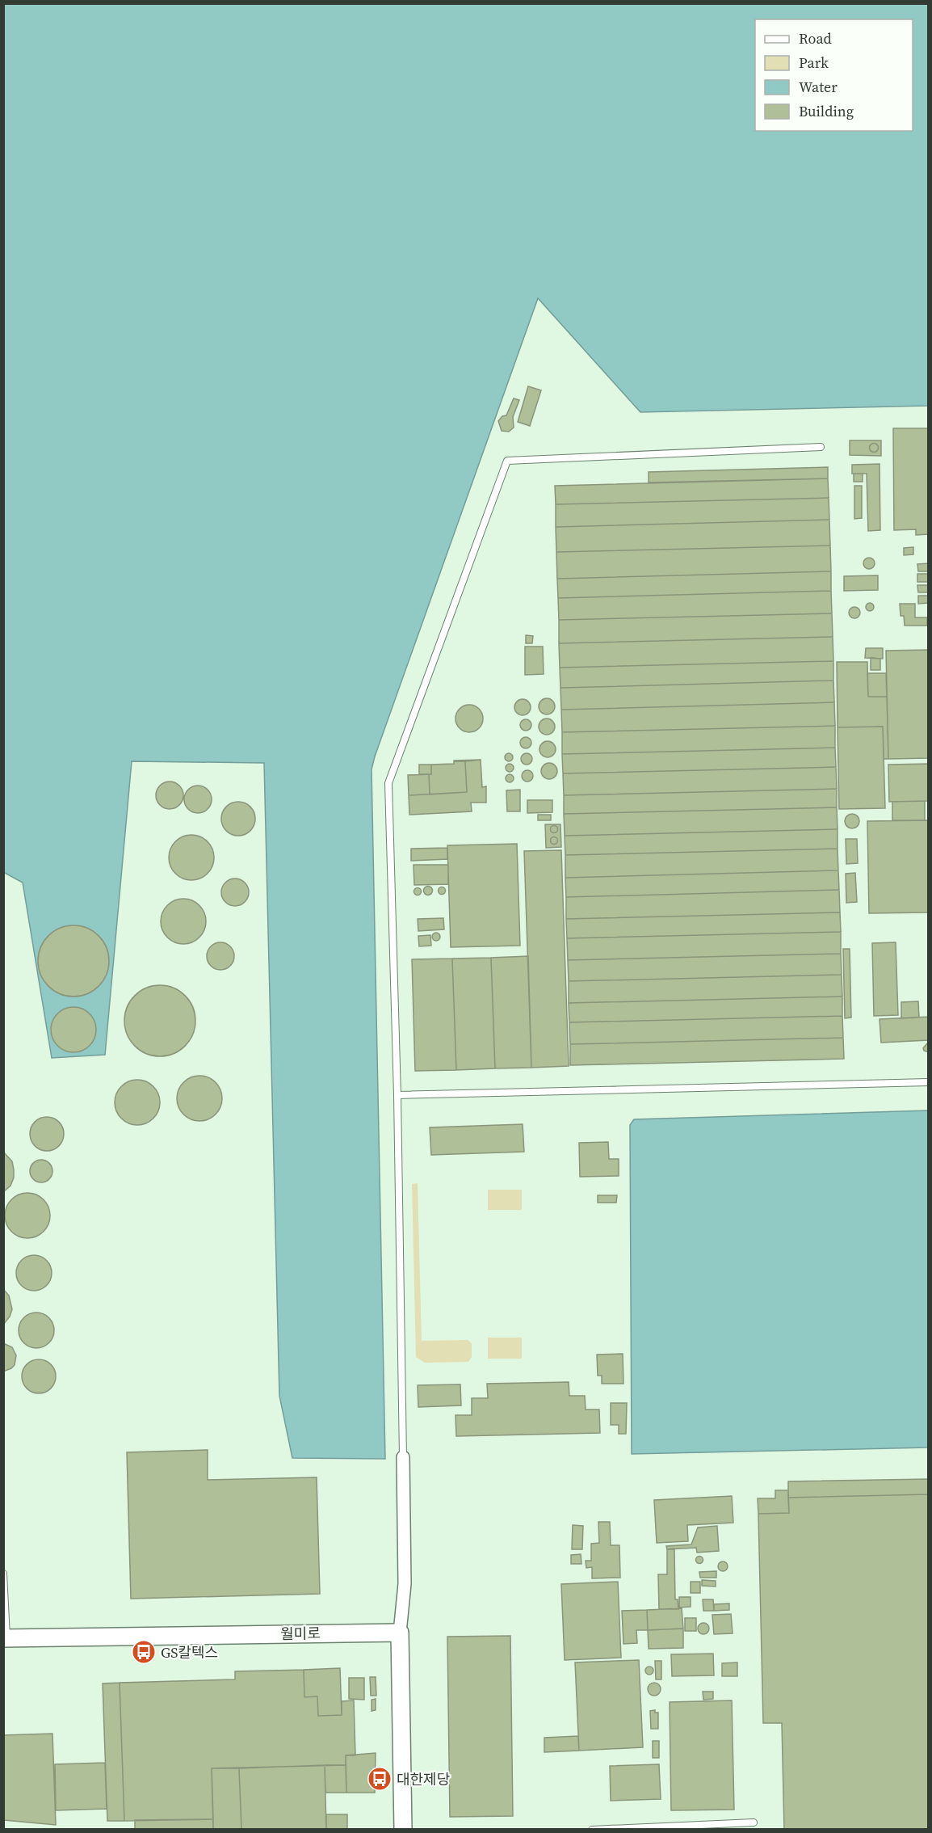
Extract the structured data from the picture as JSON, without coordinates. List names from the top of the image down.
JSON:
{
  "streets": {
    "main road": ["월미로"]
  },
  "places": {
    "bus stop": ["GS칼텍스", "대한제당"]
  },
  "legend": [
    "Road",
    "Park",
    "Water",
    "Building"
  ]
}
